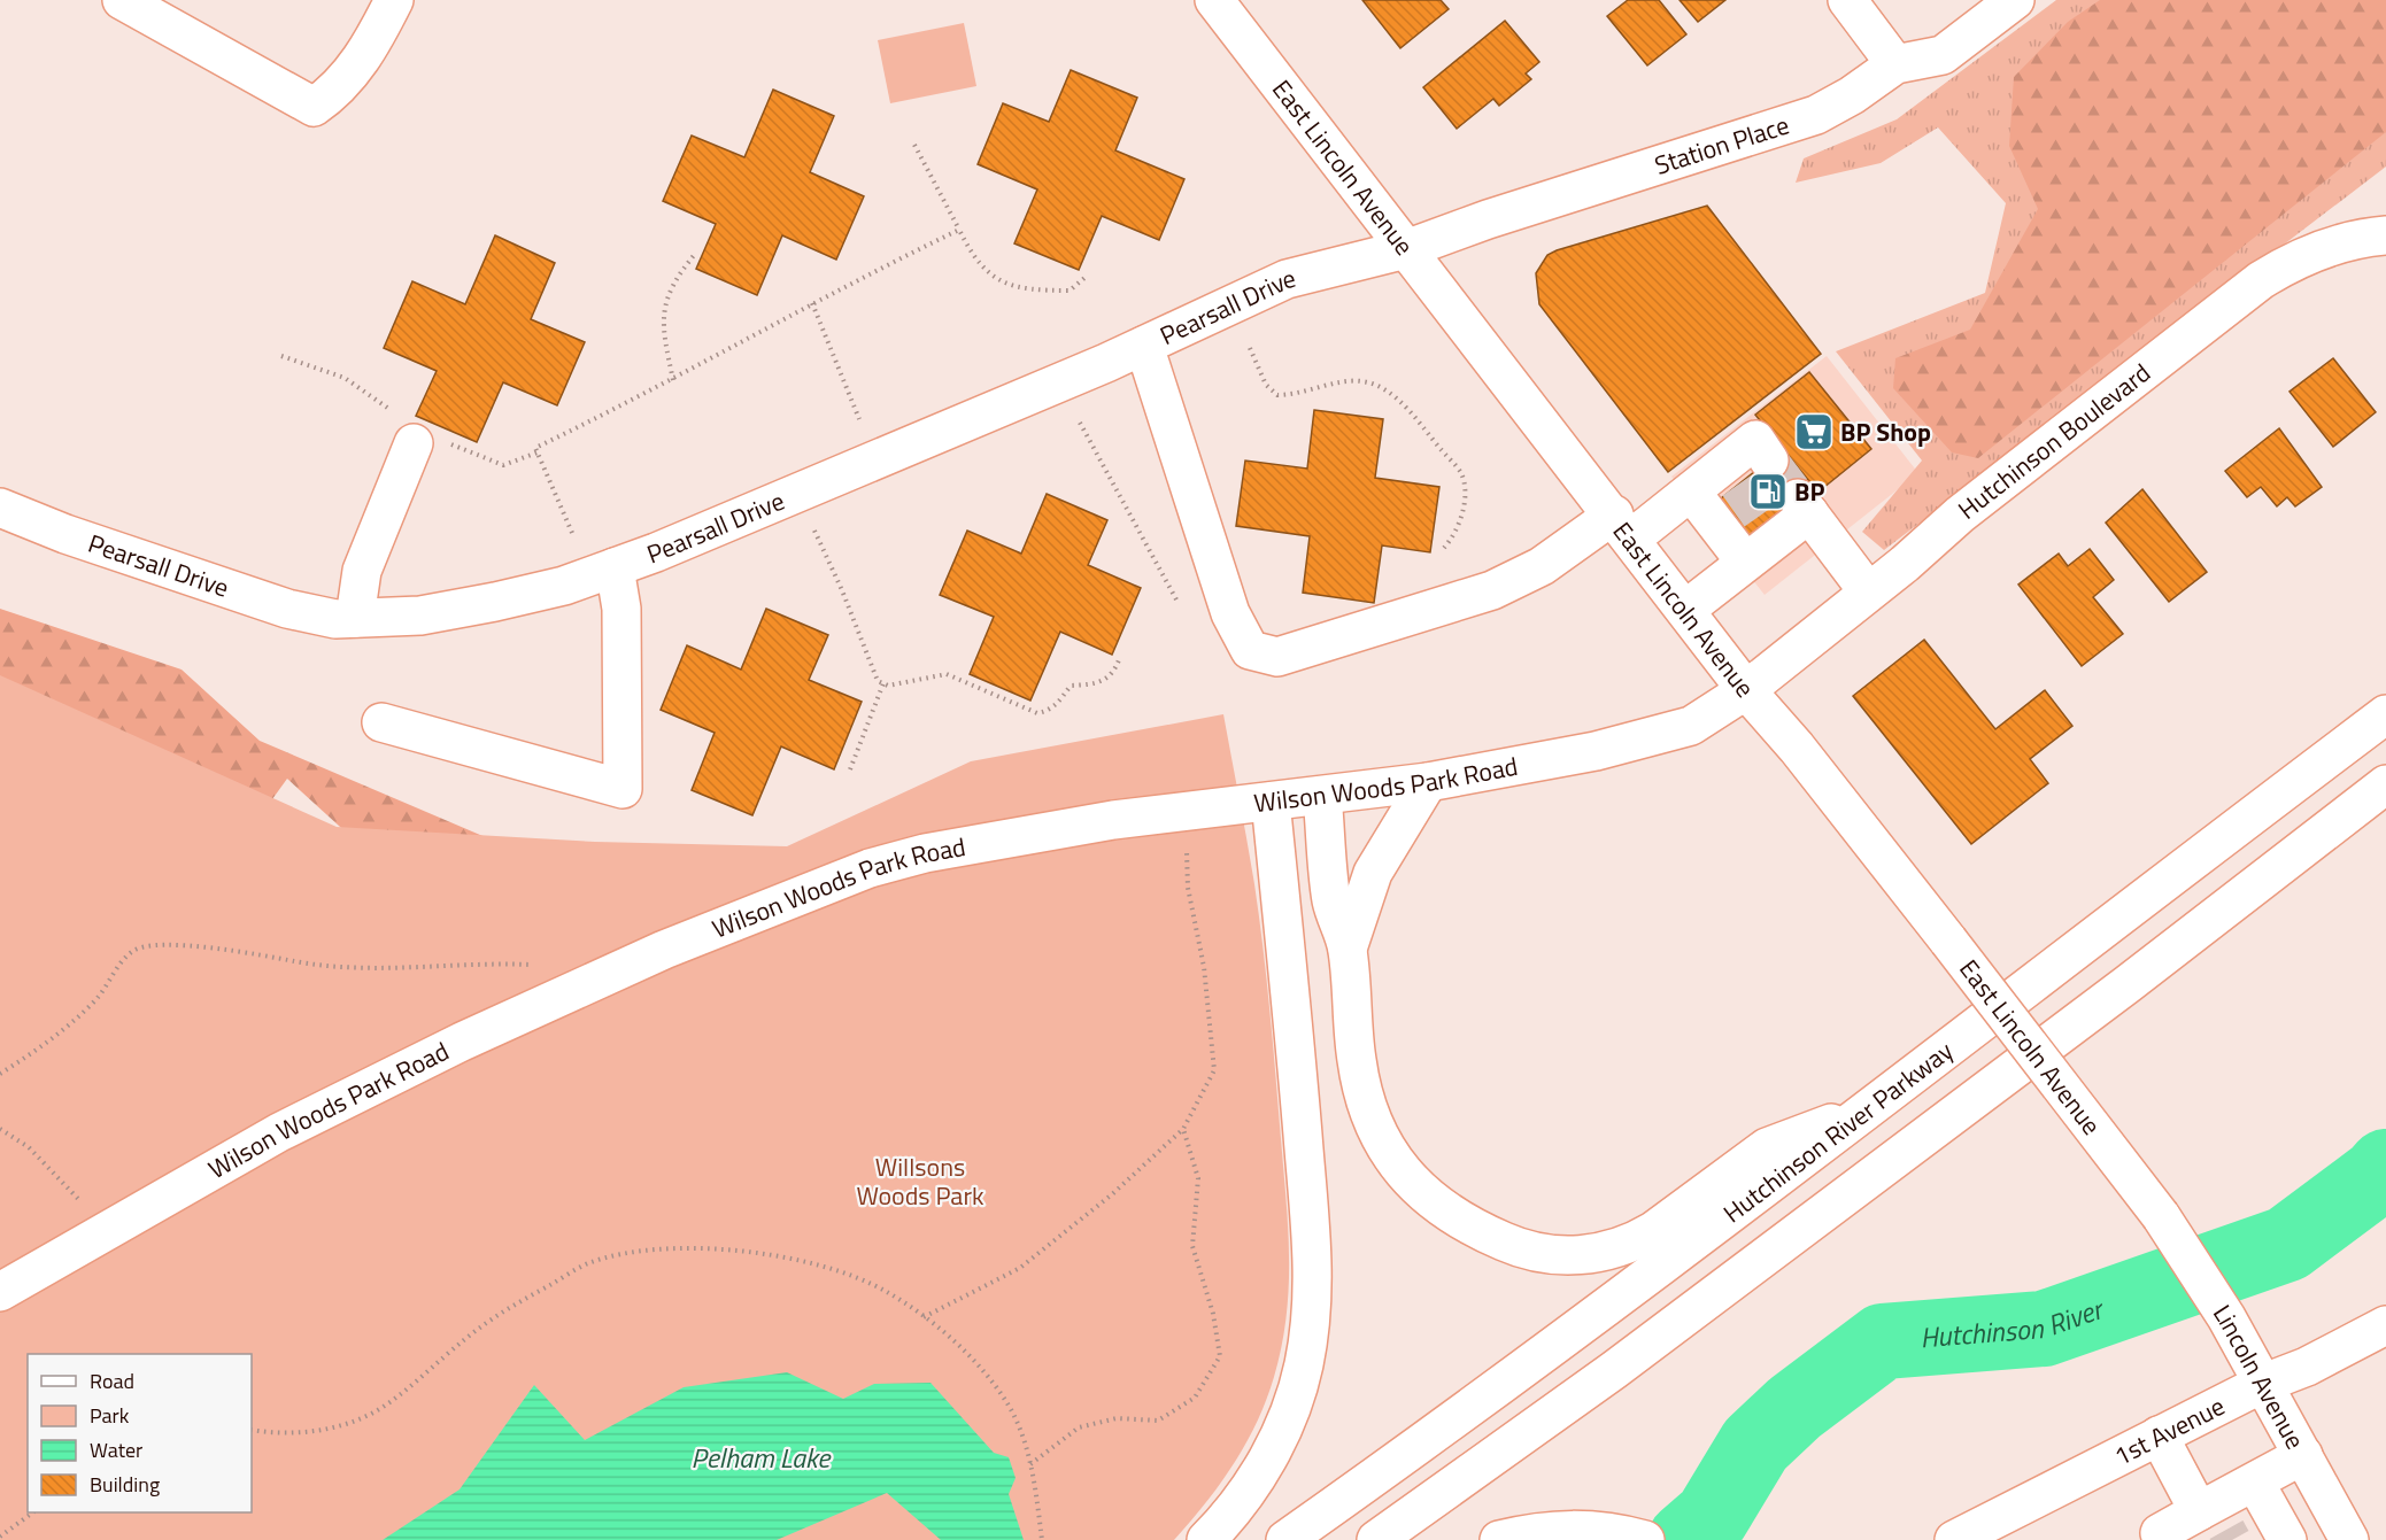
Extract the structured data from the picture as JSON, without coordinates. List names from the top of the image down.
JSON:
{
  "streets": {
    "main road": [
      "Station Place",
      "East Lincoln Avenue",
      "Pearsall Drive",
      "Hutchinson Boulevard",
      "Wilson Woods Park Road",
      "Hutchinson River Parkway",
      "Lincoln Avenue",
      "1st Avenue"
    ]
  },
  "crossings": [
    ["Station Place", "East Lincoln Avenue"],
    ["Station Place", "Pearsall Drive"],
    ["East Lincoln Avenue", "Pearsall Drive"],
    ["East Lincoln Avenue", "Hutchinson Boulevard"],
    ["East Lincoln Avenue", "Wilson Woods Park Road"],
    ["East Lincoln Avenue", "Lincoln Avenue"],
    ["Hutchinson Boulevard", "Wilson Woods Park Road"],
    ["Lincoln Avenue", "1st Avenue"]
  ],
  "water": ["Hutchinson River", "Pelham Lake"],
  "parks": ["Willsons Woods Park"],
  "places": {
    "supermarket": ["BP Shop"],
    "fuel station": ["BP"]
  },
  "legend": [
    "Road",
    "Park",
    "Water",
    "Building"
  ]
}
